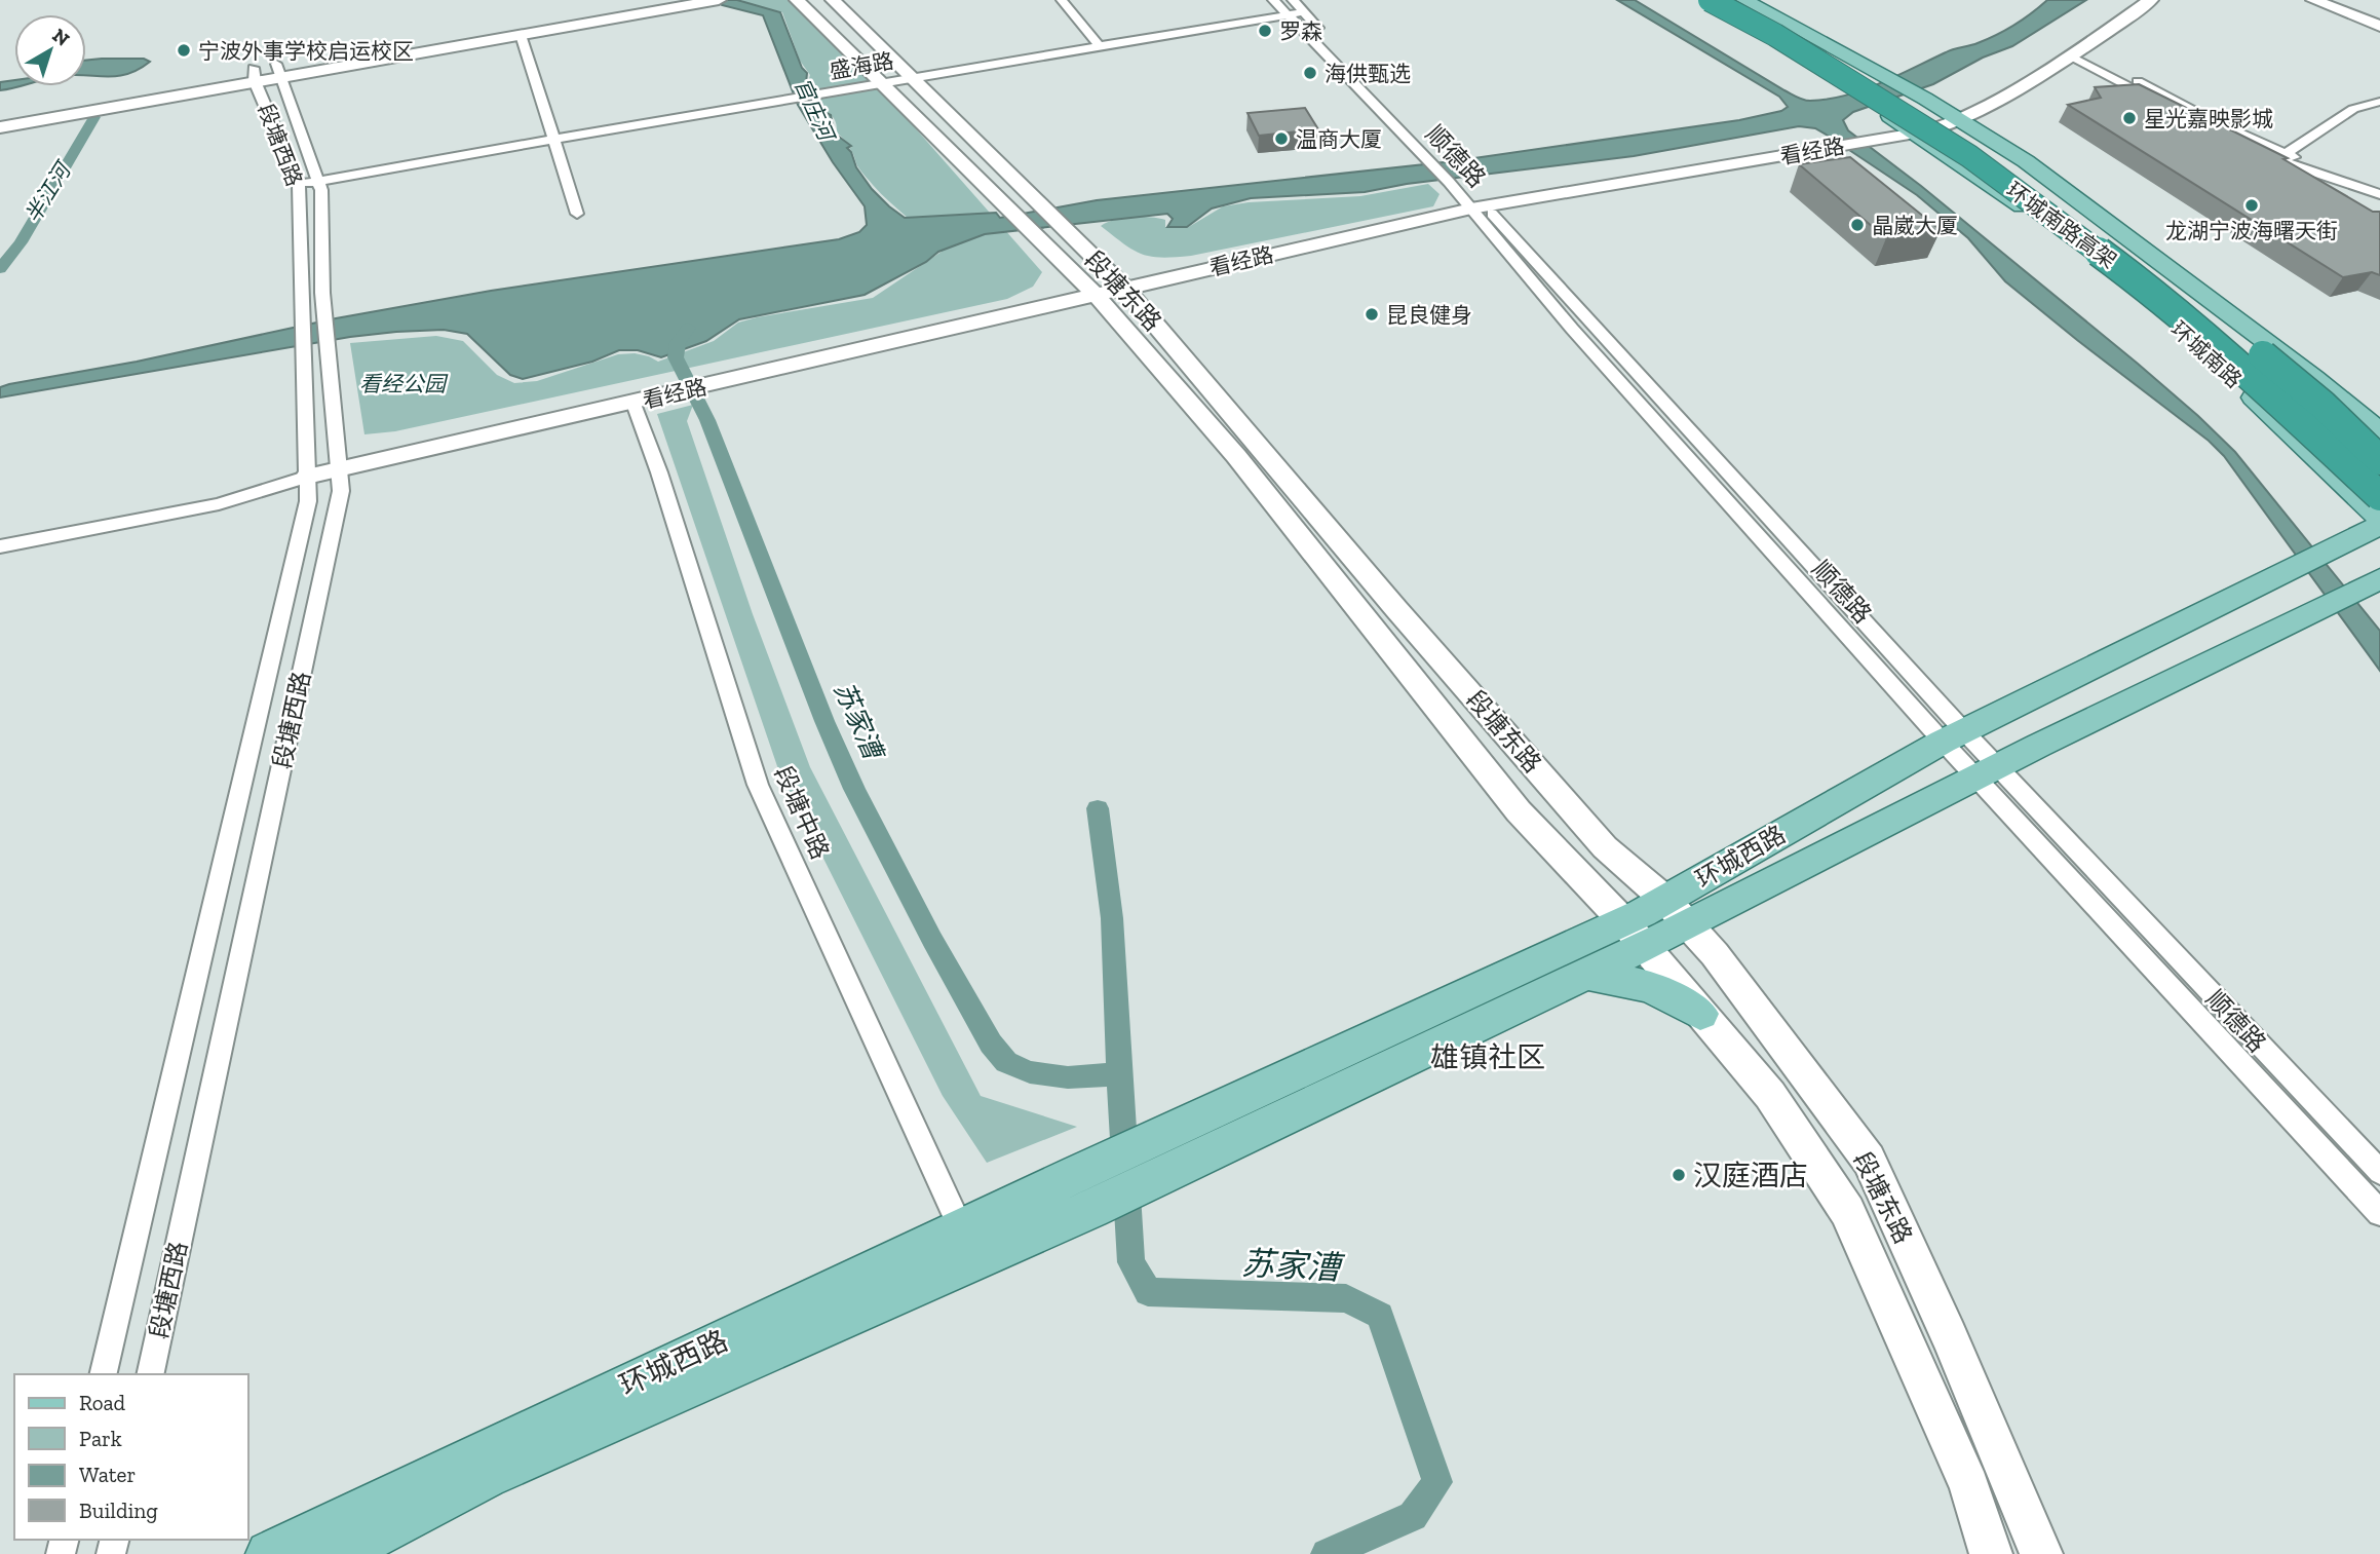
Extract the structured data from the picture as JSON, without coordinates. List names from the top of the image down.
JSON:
{
  "streets": {
    "highway": ["环城南路高架"],
    "main road": [
      "看经路",
      "段塘东路",
      "环城南路",
      "环城西路"
    ],
    "street": [
      "盛海路",
      "段塘西路",
      "顺德路",
      "段塘中路"
    ]
  },
  "crossings": [
    ["盛海路", "段塘西路"],
    ["盛海路", "顺德路"],
    ["盛海路", "段塘东路"],
    ["段塘西路", "看经路"],
    ["看经路", "顺德路"],
    ["看经路", "段塘东路"],
    ["看经路", "环城南路"],
    ["看经路", "段塘中路"],
    ["顺德路", "环城西路"],
    ["段塘东路", "环城西路"],
    ["段塘中路", "环城西路"]
  ],
  "districts": ["雄镇社区"],
  "water": ["官庄河", "半江河", "苏家漕"],
  "parks": ["看经公园"],
  "places": [
    "罗森",
    "宁波外事学校启运校区",
    "海供甄选",
    "星光嘉映影城",
    "温商大厦",
    "龙湖宁波海曙天街",
    "晶崴大厦",
    "昆良健身",
    "汉庭酒店"
  ],
  "legend": [
    "Road",
    "Park",
    "Water",
    "Building"
  ],
  "north": "top right"
}
